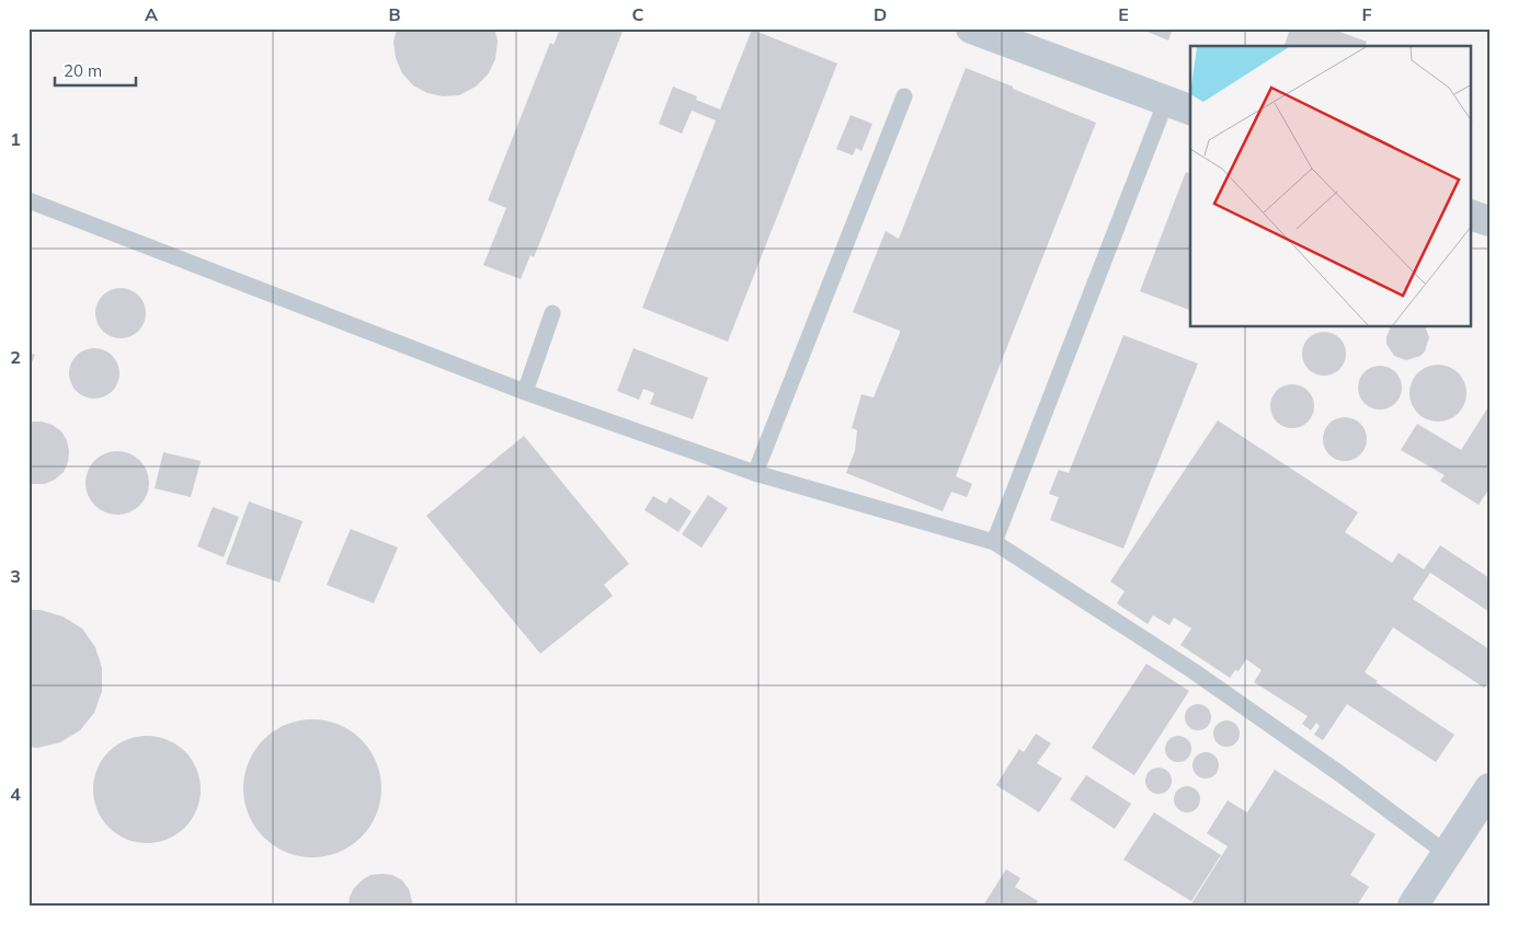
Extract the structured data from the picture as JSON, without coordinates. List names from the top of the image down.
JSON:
{
  "scale_bar": "20 m",
  "grid": {
    "columns": [
      "A",
      "B",
      "C",
      "D",
      "E",
      "F"
    ],
    "rows": [
      "1",
      "2",
      "3",
      "4"
    ]
  }
}
